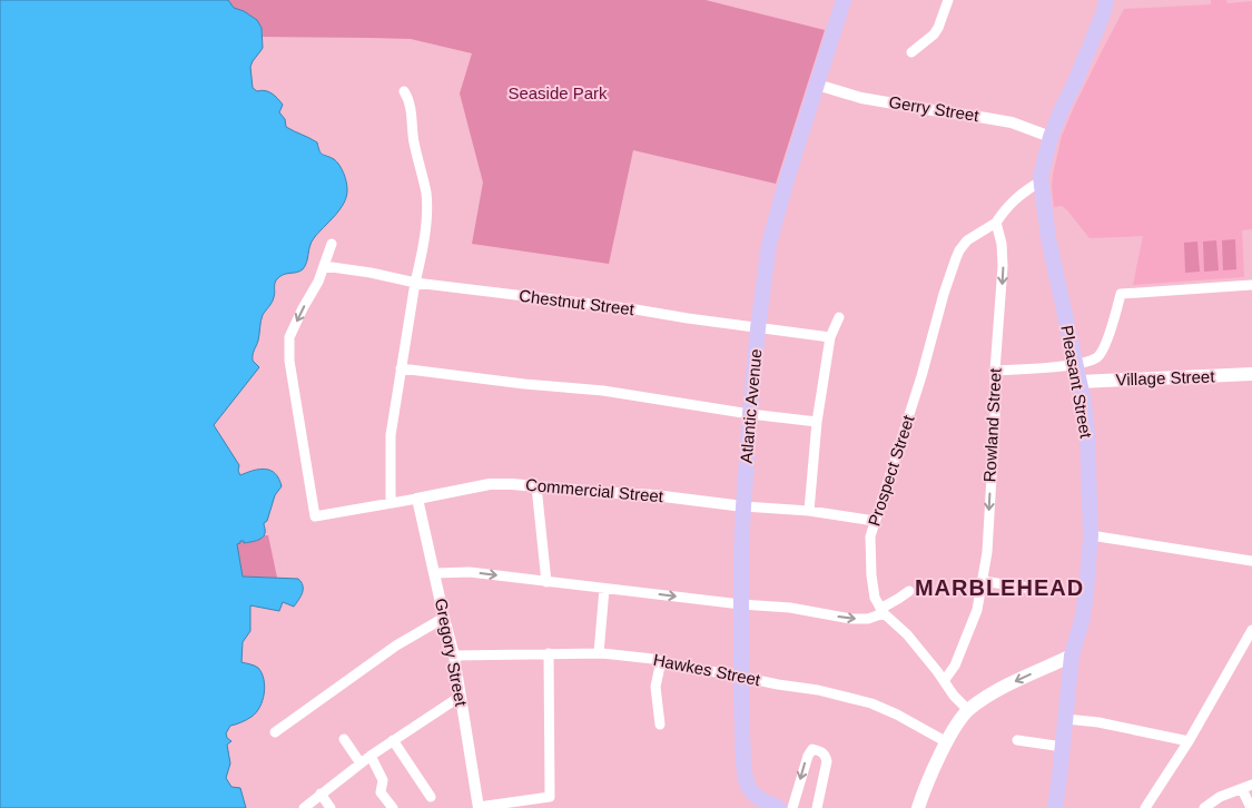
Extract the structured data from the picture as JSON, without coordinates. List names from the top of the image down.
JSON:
{
  "streets": {
    "main road": ["Village Street", "Pleasant Street", "Atlantic Avenue"],
    "street": [
      "Gerry Street",
      "Chestnut Street",
      "Rowland Street",
      "Prospect Street",
      "Commercial Street",
      "Gregory Street",
      "Hawkes Street"
    ]
  },
  "crossings": [
    ["Gerry Street", "Pleasant Street"],
    ["Gerry Street", "Atlantic Avenue"],
    ["Chestnut Street", "Atlantic Avenue"],
    ["Chestnut Street", "Commercial Street"],
    ["Village Street", "Pleasant Street"],
    ["Atlantic Avenue", "Commercial Street"],
    ["Atlantic Avenue", "Hawkes Street"],
    ["Rowland Street", "Prospect Street"],
    ["Prospect Street", "Commercial Street"],
    ["Commercial Street", "Gregory Street"],
    ["Gregory Street", "Hawkes Street"]
  ],
  "one_way": ["Rowland Street"],
  "districts": ["MARBLEHEAD"],
  "parks": ["Seaside Park"]
}
